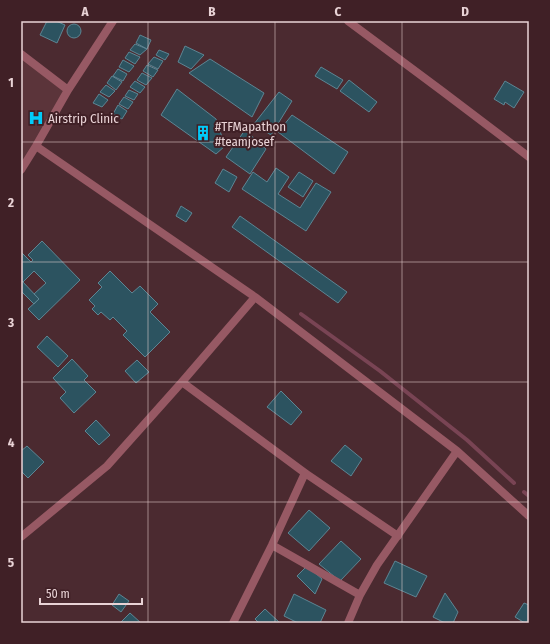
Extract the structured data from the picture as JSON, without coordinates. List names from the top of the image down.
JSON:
{
  "places": {
    "hospital": ["Airstrip Clinic"],
    "building": ["#TFMapathon #teamjosef"]
  },
  "scale_bar": "50 m",
  "grid": {
    "columns": [
      "A",
      "B",
      "C",
      "D"
    ],
    "rows": [
      "1",
      "2",
      "3",
      "4",
      "5"
    ]
  }
}
